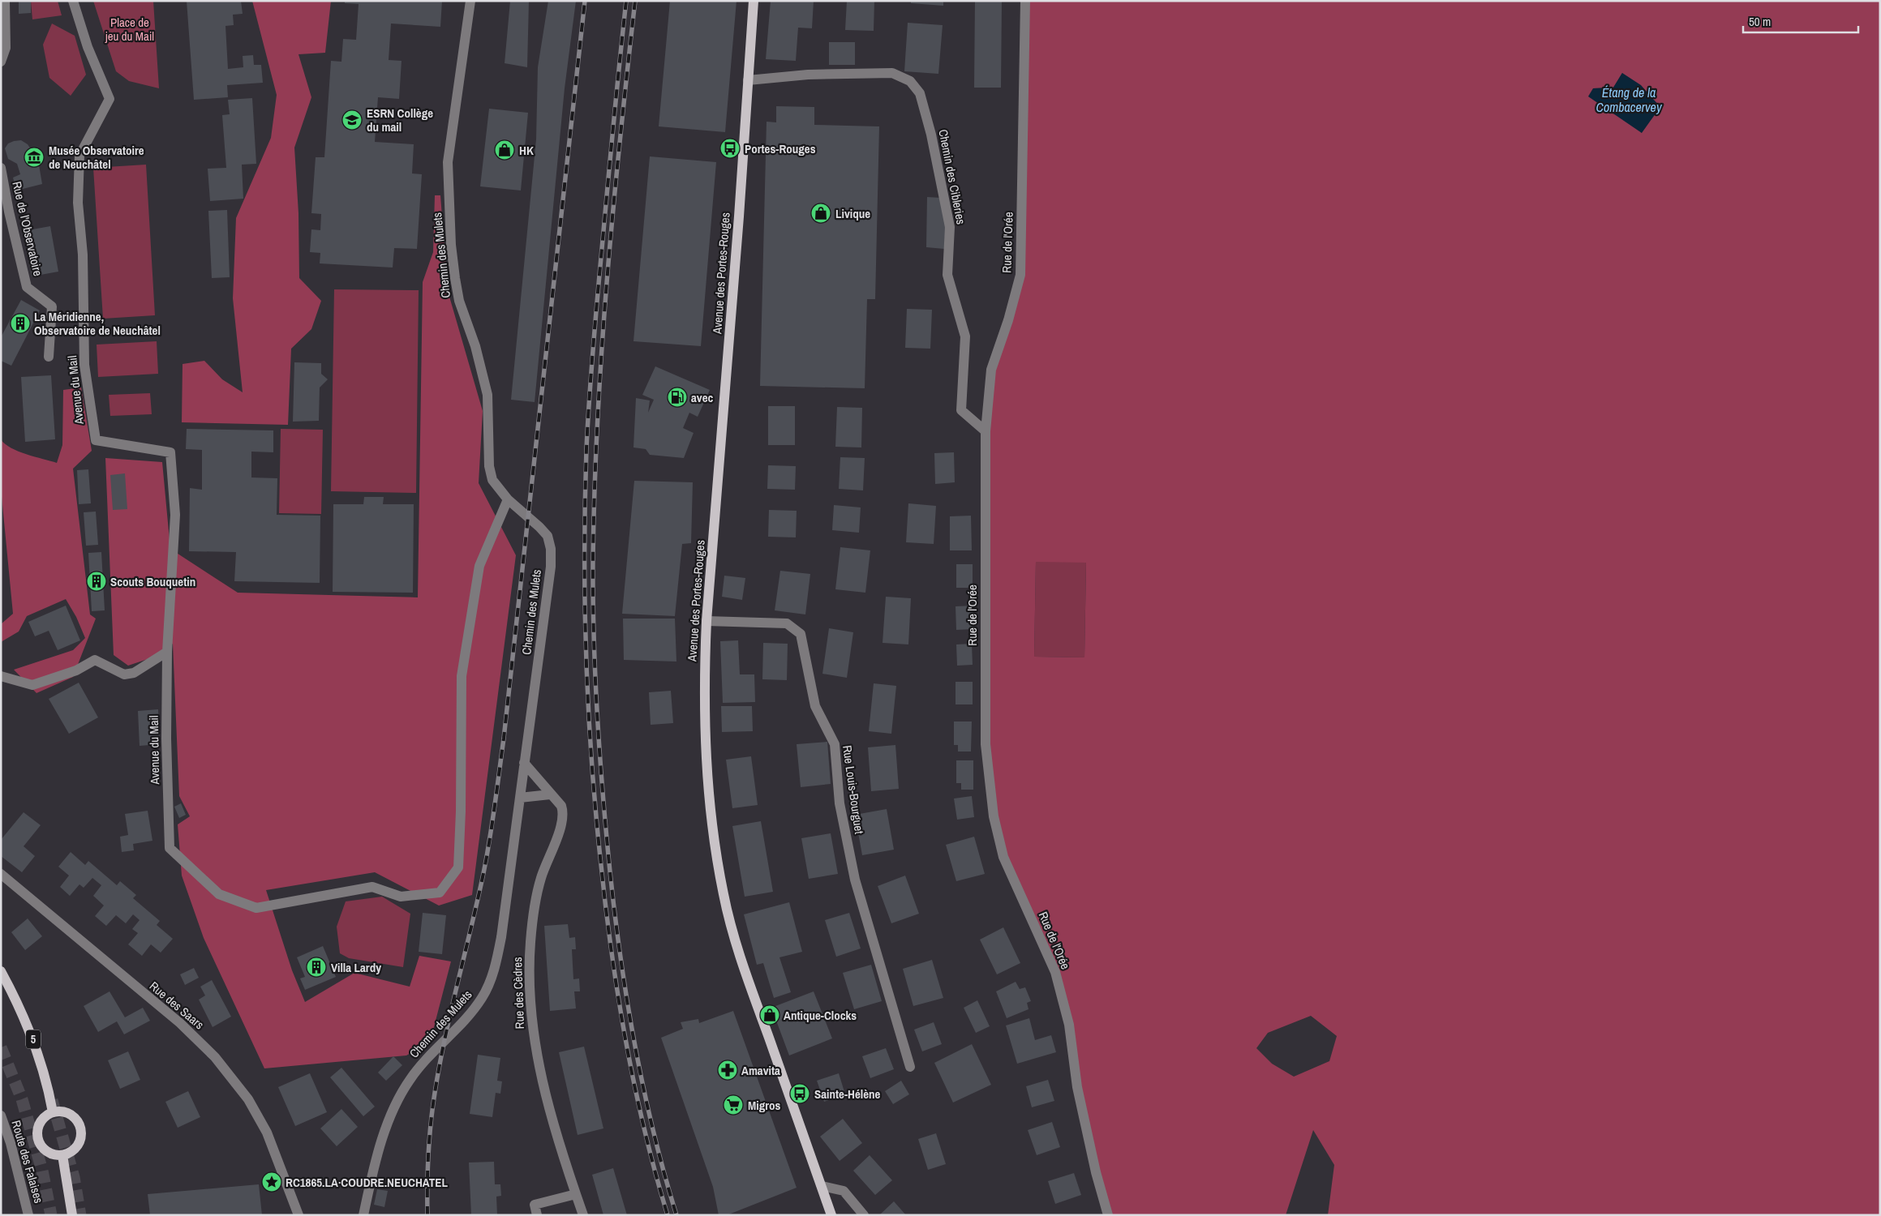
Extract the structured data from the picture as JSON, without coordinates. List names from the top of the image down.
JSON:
{
  "streets": {
    "main road": ["Avenue des Portes-Rouges", "5"],
    "street": [
      "Chemin des Cibleries",
      "Rue de l'Observatoire",
      "Rue de l'Orée",
      "Chemin des Mulets",
      "Avenue du Mail",
      "Rue Louis-Bourguet",
      "Rue des Cèdres",
      "Rue des Saars",
      "Route des Falaises"
    ]
  },
  "crossings": [
    ["Chemin des Cibleries", "Rue de l'Orée"],
    ["Chemin des Cibleries", "Avenue des Portes-Rouges"],
    ["Chemin des Mulets", "Avenue du Mail"],
    ["Chemin des Mulets", "Rue des Cèdres"],
    ["Avenue des Portes-Rouges", "Rue Louis-Bourguet"]
  ],
  "water": ["Étang de la Combacervey"],
  "parks": ["Place de jeu du Mail"],
  "places": {
    "school or university": ["ESRN Collège du mail"],
    "bus stop": ["Portes-Rouges", "Sainte-Hélène"],
    "shop": ["HK", "Livique", "Antique-Clocks"],
    "museum": ["Musée Observatoire de Neuchâtel"],
    "building": ["La Méridienne, Observatoire de Neuchâtel", "Scouts Bouquetin", "Villa Lardy"],
    "fuel station": ["avec"],
    "pharmacy": ["Amavita"],
    "supermarket": ["Migros"],
    "place": ["RC1865.LA·COUDRE.NEUCHATEL"]
  },
  "scale_bar": "50 m"
}
